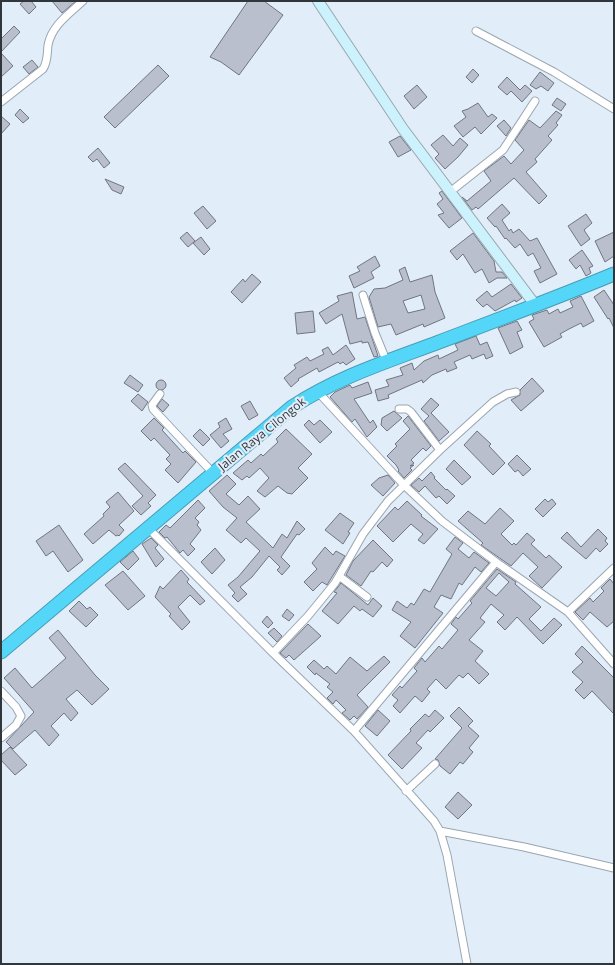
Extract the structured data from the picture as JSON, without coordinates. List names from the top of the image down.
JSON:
{
  "streets": {
    "highway": ["Jalan Raya Cilongok"]
  }
}
